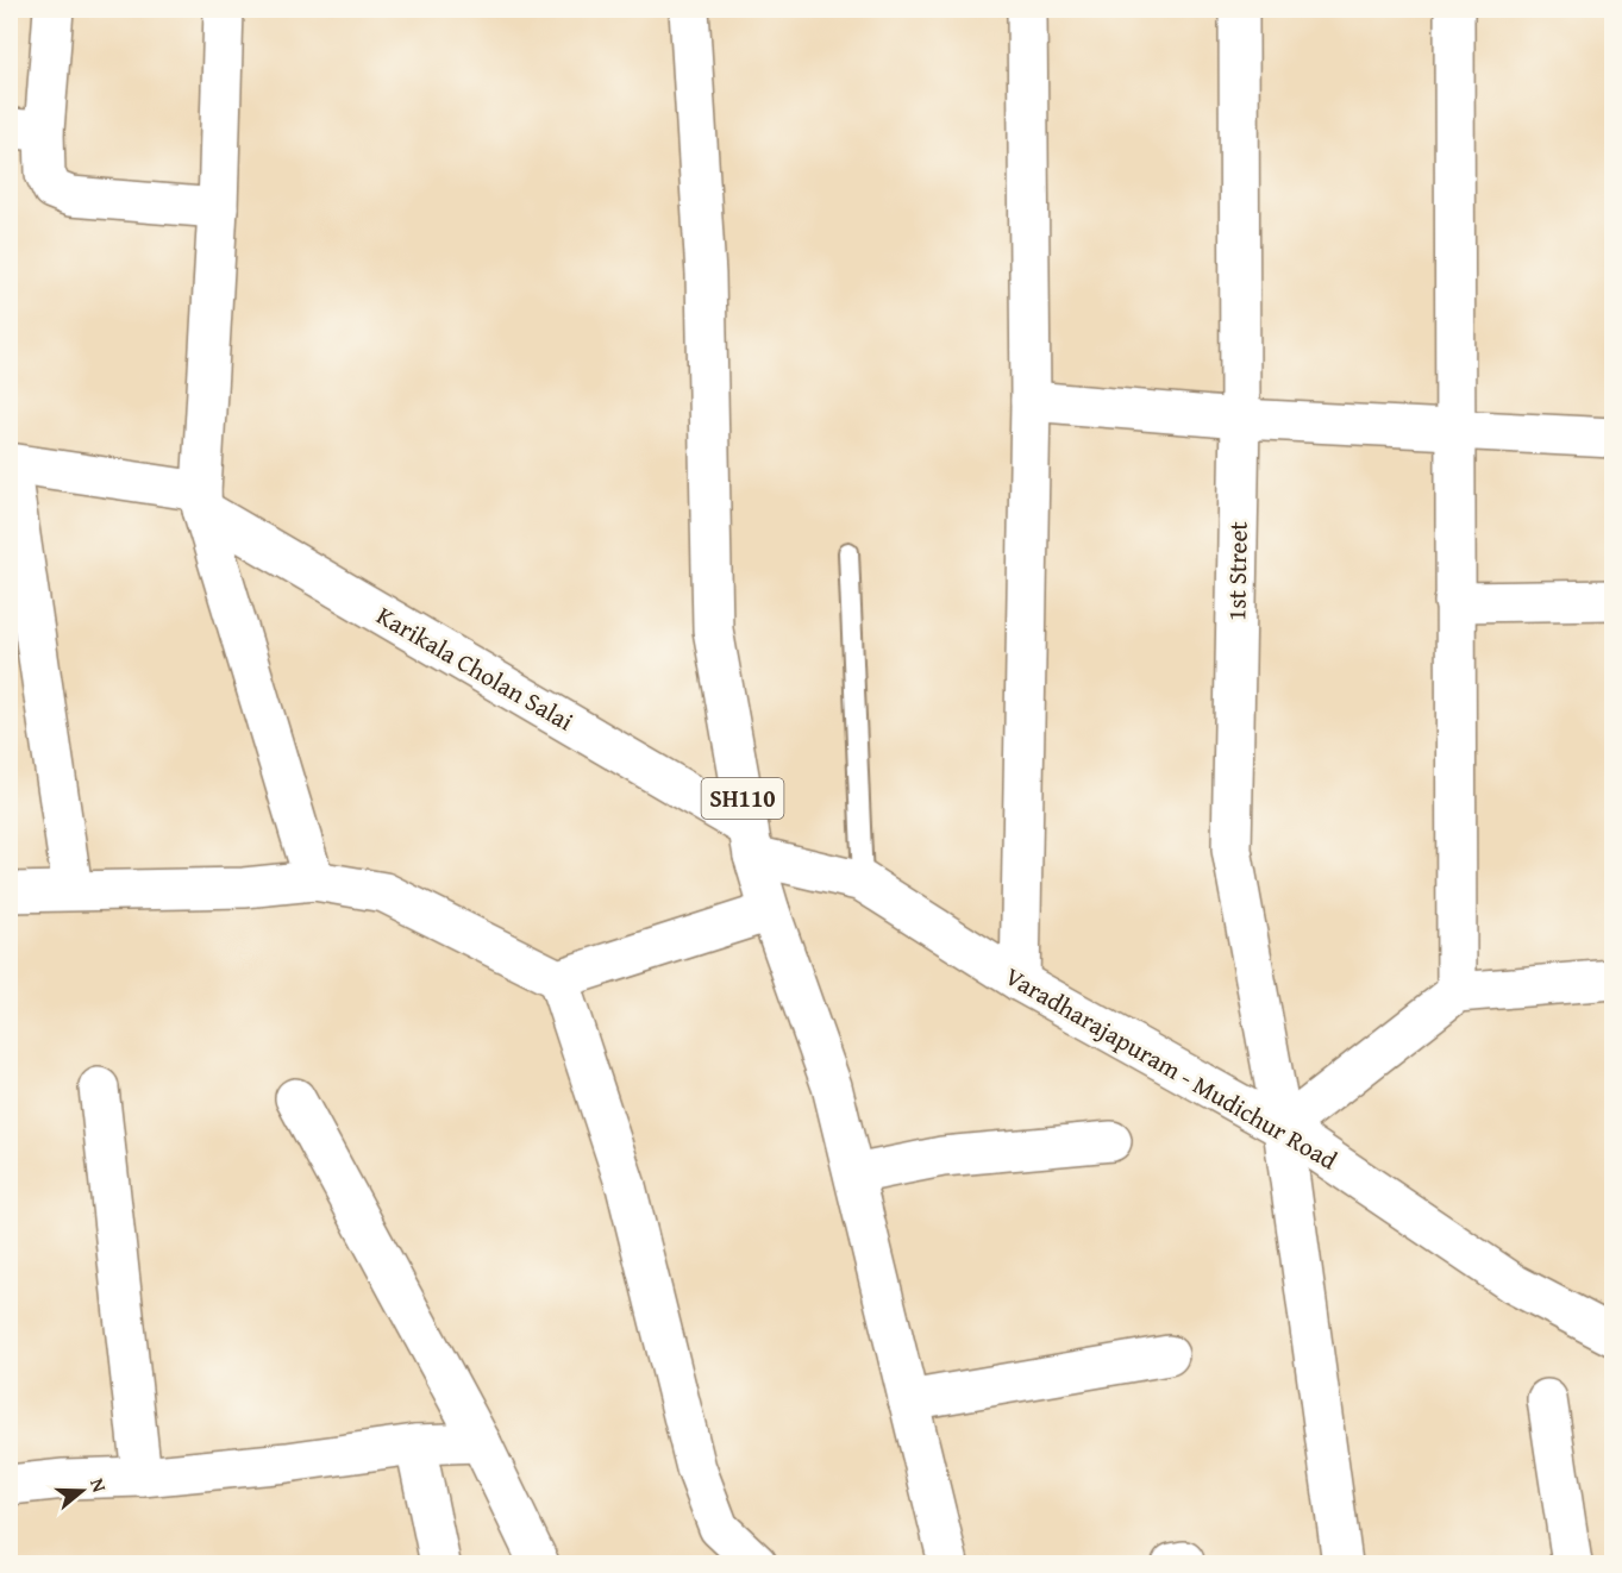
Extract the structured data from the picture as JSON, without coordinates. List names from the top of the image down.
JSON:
{
  "streets": {
    "street": [
      "1st Street",
      "Karikala Cholan Salai",
      "SH110",
      "Varadharajapuram - Mudichur Road"
    ]
  },
  "crossings": [
    ["1st Street", "Varadharajapuram - Mudichur Road"],
    ["Karikala Cholan Salai", "SH110"],
    ["Karikala Cholan Salai", "Varadharajapuram - Mudichur Road"],
    ["SH110", "Varadharajapuram - Mudichur Road"]
  ],
  "north": "right"
}
